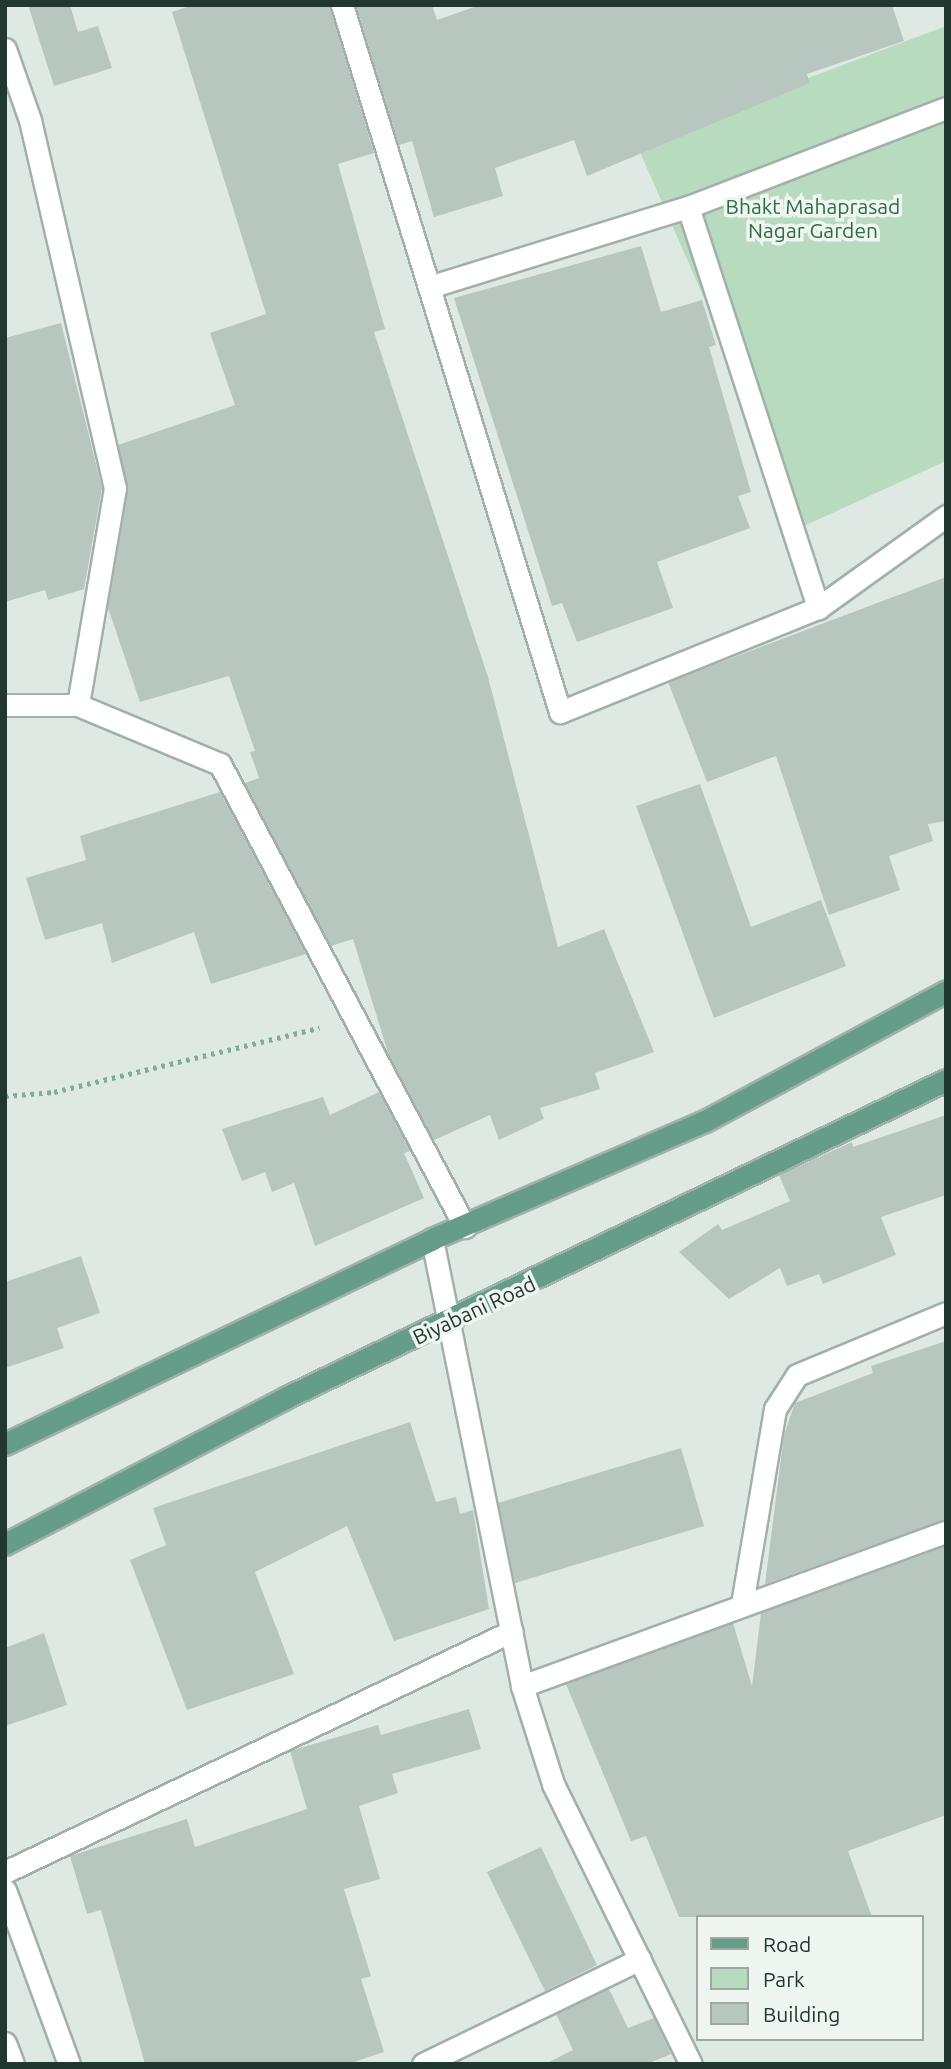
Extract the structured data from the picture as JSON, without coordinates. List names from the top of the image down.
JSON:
{
  "streets": {
    "main road": ["Biyabani Road"]
  },
  "parks": ["Bhakt Mahaprasad Nagar Garden"],
  "legend": ["Road", "Park", "Building"]
}
